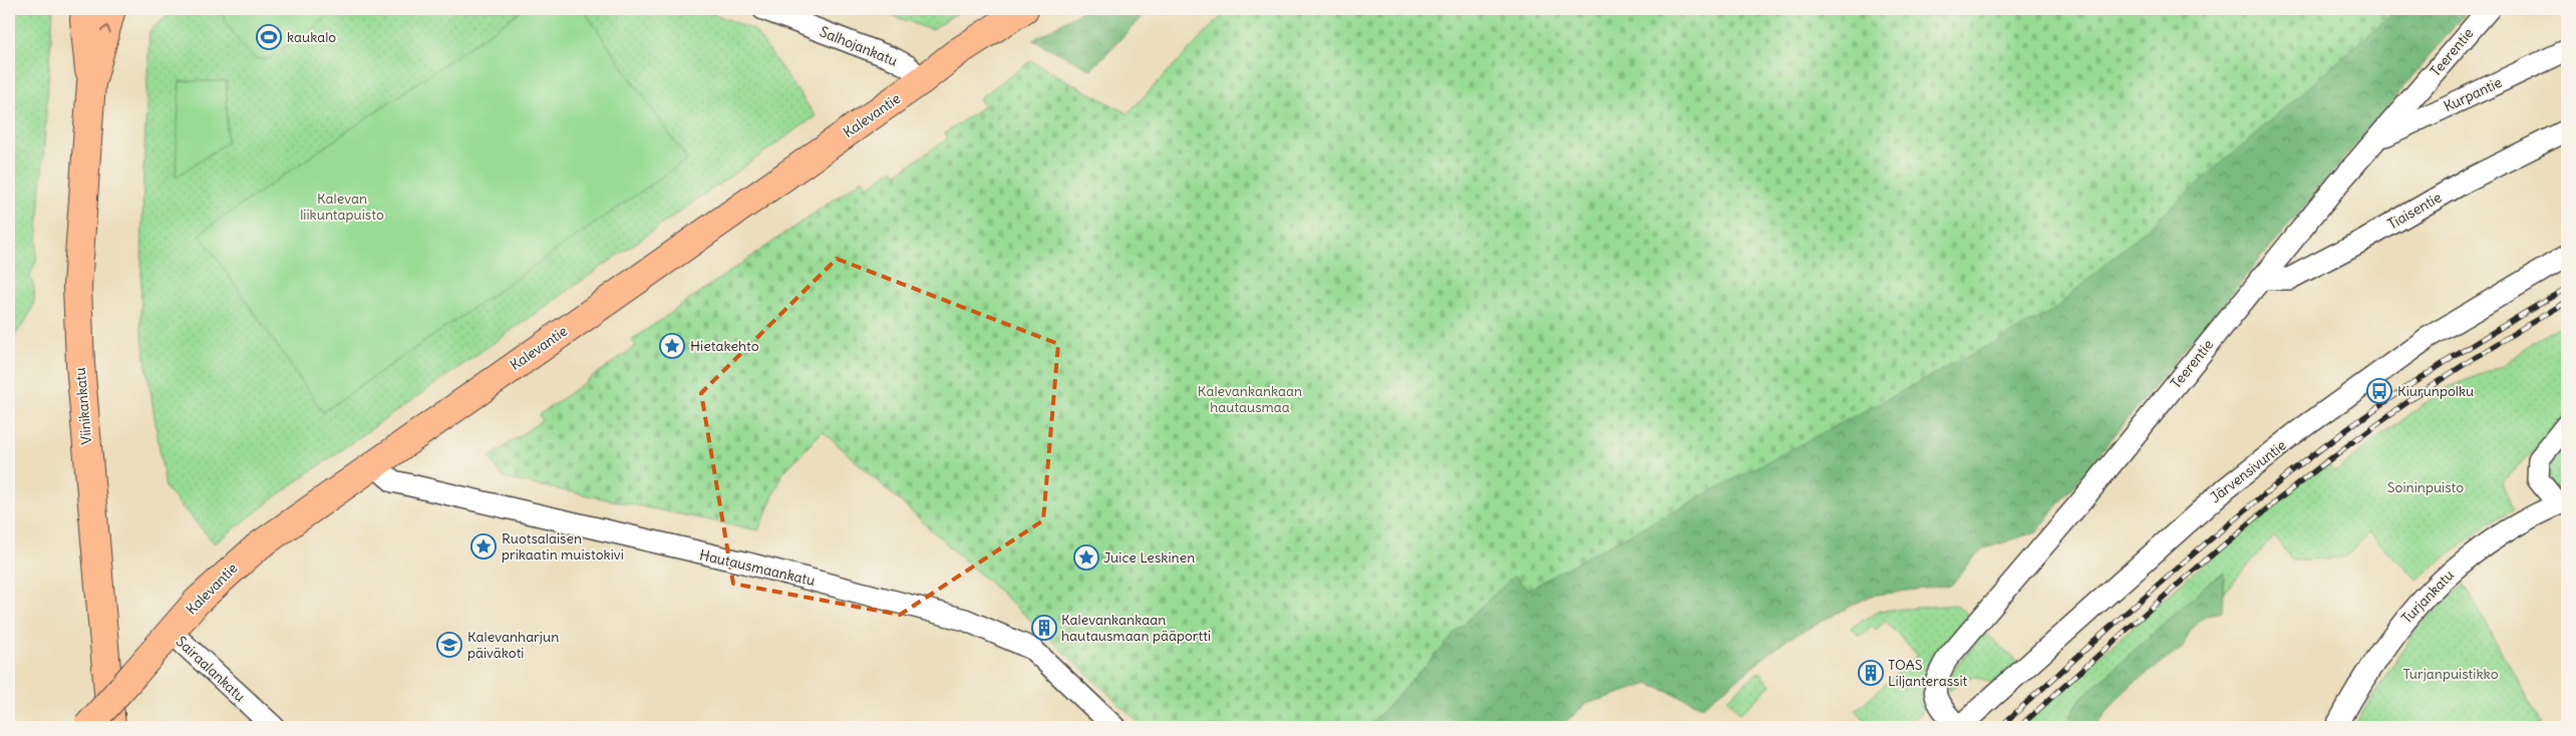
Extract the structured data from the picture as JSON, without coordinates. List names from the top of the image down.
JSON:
{
  "streets": {
    "main road": ["Kalevantie", "Viinikankatu"],
    "street": [
      "Salhojankatu",
      "Teerentie",
      "Kurpantie",
      "Tiaisentie",
      "Järvensivuntie",
      "Hautausmaankatu",
      "Turjankatu",
      "Sairaalankatu"
    ]
  },
  "crossings": [
    ["Salhojankatu", "Kalevantie"],
    ["Teerentie", "Kurpantie"],
    ["Teerentie", "Tiaisentie"],
    ["Teerentie", "Järvensivuntie"],
    ["Kalevantie", "Hautausmaankatu"],
    ["Kalevantie", "Sairaalankatu"]
  ],
  "parks": [
    "Kalevan liikuntapuisto",
    "Kalevankankaan hautausmaa",
    "Soininpuisto",
    "Turjanpuistikko"
  ],
  "places": {
    "sports": ["kaukalo"],
    "place": ["Hietakehto", "Ruotsalaisen prikaatin muistokivi", "Juice Leskinen"],
    "bus stop": ["Kiurunpolku"],
    "building": ["Kalevankankaan hautausmaan pääportti", "TOAS Liljanterassit"],
    "school or university": ["Kalevanharjun päiväkoti"]
  }
}
